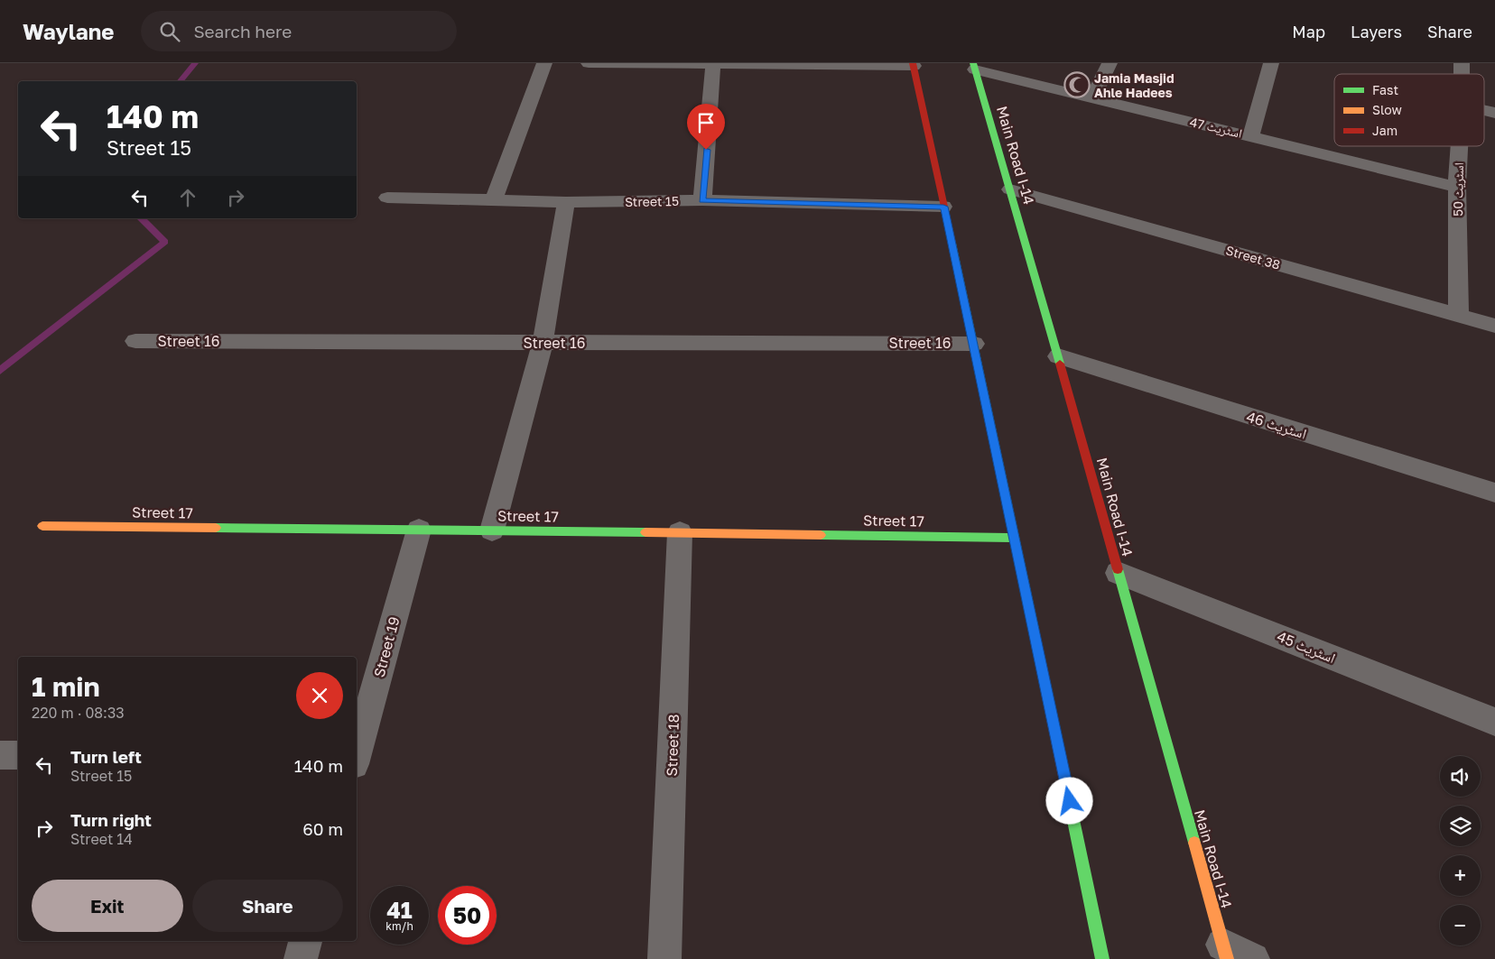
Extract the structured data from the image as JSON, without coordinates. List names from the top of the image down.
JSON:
{
  "streets": {
    "main road": ["Main Road I-14", "Street 17"],
    "street": [
      "اسٹریٹ 47",
      "اسٹریٹ 50",
      "Street 15",
      "Street 38",
      "Street 16",
      "اسٹریٹ 46",
      "Street 19",
      "اسٹریٹ 45",
      "Street 18"
    ]
  },
  "crossings": [
    ["اسٹریٹ 47", "Main Road I-14"],
    ["اسٹریٹ 47", "اسٹریٹ 50"],
    ["Main Road I-14", "Street 38"],
    ["Main Road I-14", "اسٹریٹ 46"],
    ["Main Road I-14", "اسٹریٹ 45"],
    ["اسٹریٹ 50", "Street 38"],
    ["Street 17", "Street 19"],
    ["Street 17", "Street 18"]
  ],
  "places": {
    "mosque": ["Jamia Masjid Ahle Hadees"]
  },
  "legend": ["Fast", "Slow", "Jam"],
  "page": {
    "header": "Waylane",
    "search": "Search here",
    "nav": ["Map", "Layers", "Share"],
    "turn": ["140 m", "Street 15"],
    "heading": ["1 min", "220 m · 08:33"],
    "list": [
      {
        "name": "Turn left",
        "note": "Street 15",
        "value": "140 m"
      },
      {
        "name": "Turn right",
        "note": "Street 14",
        "value": "60 m"
      }
    ],
    "map_buttons": ["+", "−"],
    "buttons": ["Exit", "Share"],
    "speed": "41 km/h",
    "limit": "50"
  }
}
